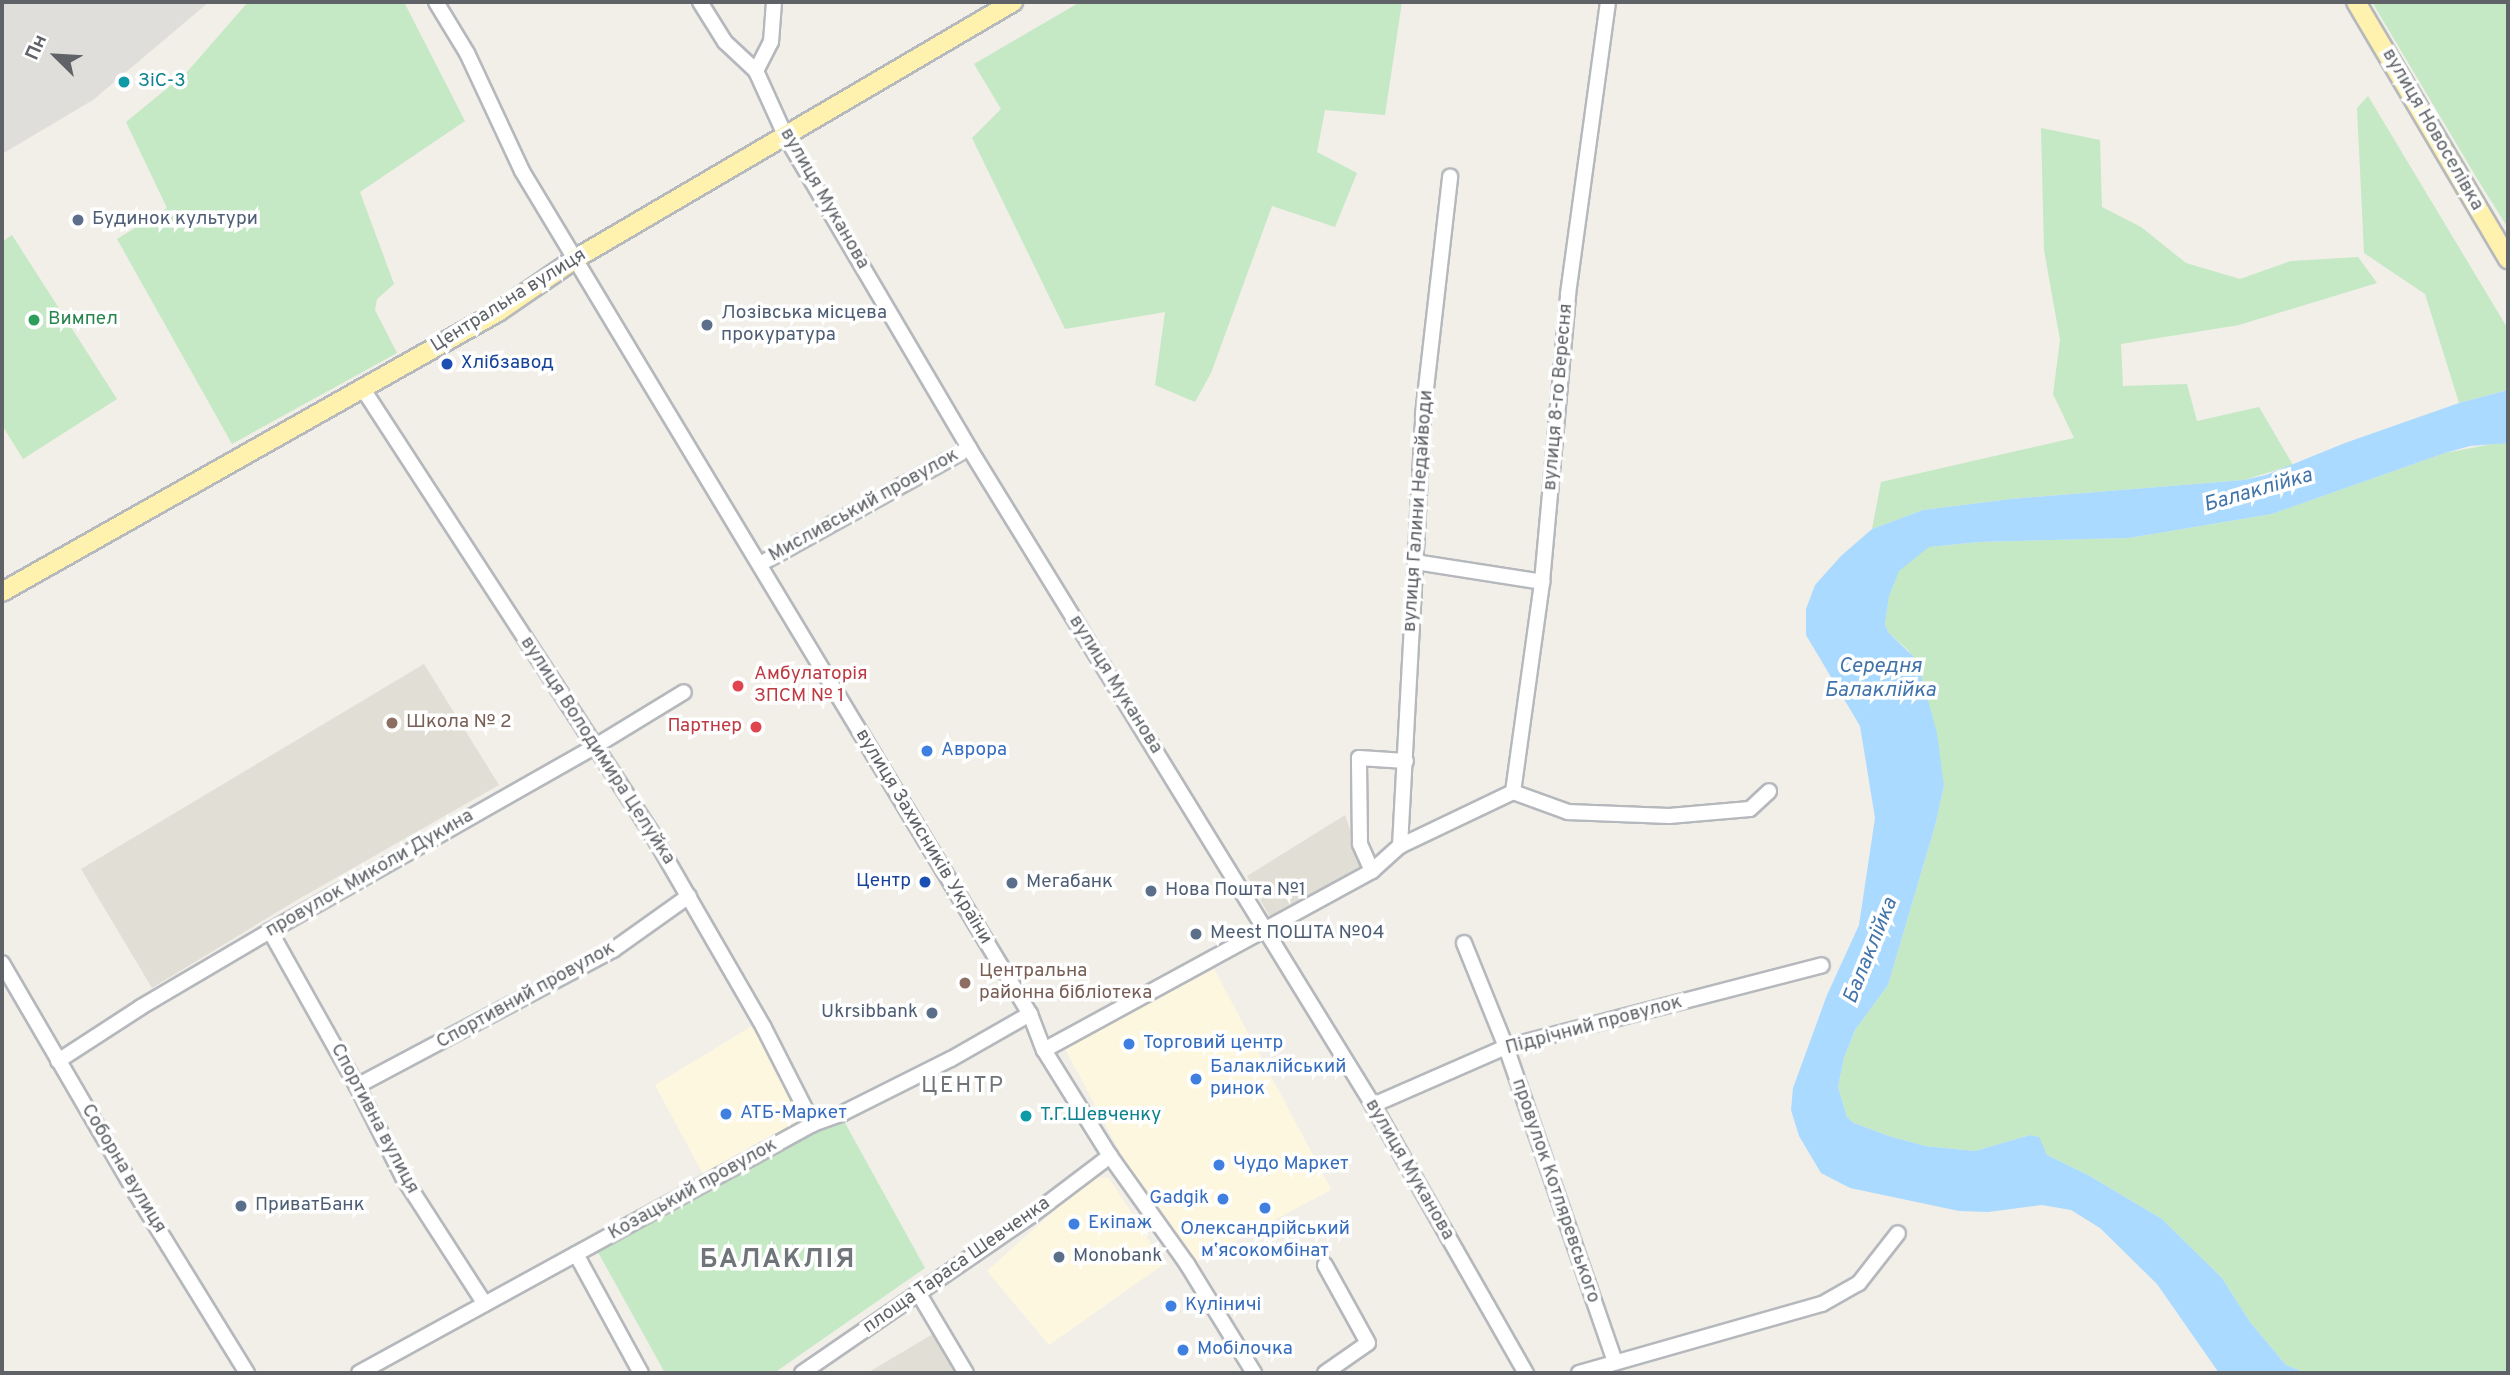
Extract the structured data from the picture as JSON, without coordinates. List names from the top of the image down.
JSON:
{
  "streets": {
    "main road": ["вулиця Новоселівка", "Центральна вулиця"],
    "street": [
      "вулиця Муканова",
      "вулиця 8-го Вересня",
      "Мисливський провулок",
      "вулиця Галини Недайводи",
      "вулиця Володимира Целуйка",
      "вулиця Захисників України",
      "провулок Миколи Дукина",
      "Спортивний провулок",
      "Підрічний провулок",
      "Спортивна вулиця",
      "Соборна вулиця",
      "Козацький провулок",
      "провулок Котляревського",
      "площа Тараса Шевченка"
    ]
  },
  "crossings": [
    ["вулиця Муканова", "Центральна вулиця"],
    ["вулиця Муканова", "Мисливський провулок"],
    ["вулиця Муканова", "Підрічний провулок"],
    ["Центральна вулиця", "вулиця Володимира Целуйка"],
    ["Центральна вулиця", "вулиця Захисників України"],
    ["Мисливський провулок", "вулиця Захисників України"],
    ["вулиця Володимира Целуйка", "провулок Миколи Дукина"],
    ["вулиця Володимира Целуйка", "Спортивний провулок"],
    ["вулиця Володимира Целуйка", "Козацький провулок"],
    ["вулиця Захисників України", "Козацький провулок"],
    ["вулиця Захисників України", "площа Тараса Шевченка"],
    ["провулок Миколи Дукина", "Спортивна вулиця"],
    ["провулок Миколи Дукина", "Соборна вулиця"],
    ["Спортивний провулок", "Спортивна вулиця"],
    ["Підрічний провулок", "провулок Котляревського"],
    ["Спортивна вулиця", "Козацький провулок"]
  ],
  "districts": ["ЦЕНТР", "БАЛАКЛІЯ"],
  "water": ["Балаклійка", "Середня Балаклійка"],
  "places": [
    "ЗіС-3",
    "Будинок культури",
    "Вимпел",
    "Лозівська місцева прокуратура",
    "Хлібзавод",
    "Амбулаторія ЗПСМ № 1",
    "Школа № 2",
    "Партнер",
    "Аврора",
    "Центр",
    "Мегабанк",
    "Нова Пошта №1",
    "Meest ПОШТА №04",
    "Центральна районна бібліотека",
    "Ukrsibbank",
    "Торговий центр",
    "Балаклійський ринок",
    "АТБ-Маркет",
    "Т.Г.Шевченку",
    "Чудо Маркет",
    "Gadgik",
    "ПриватБанк",
    "Олександрійський мʼясокомбінат",
    "Екіпаж",
    "Monobank",
    "Куліничі",
    "Мобілочка"
  ],
  "north": "top left"
}
